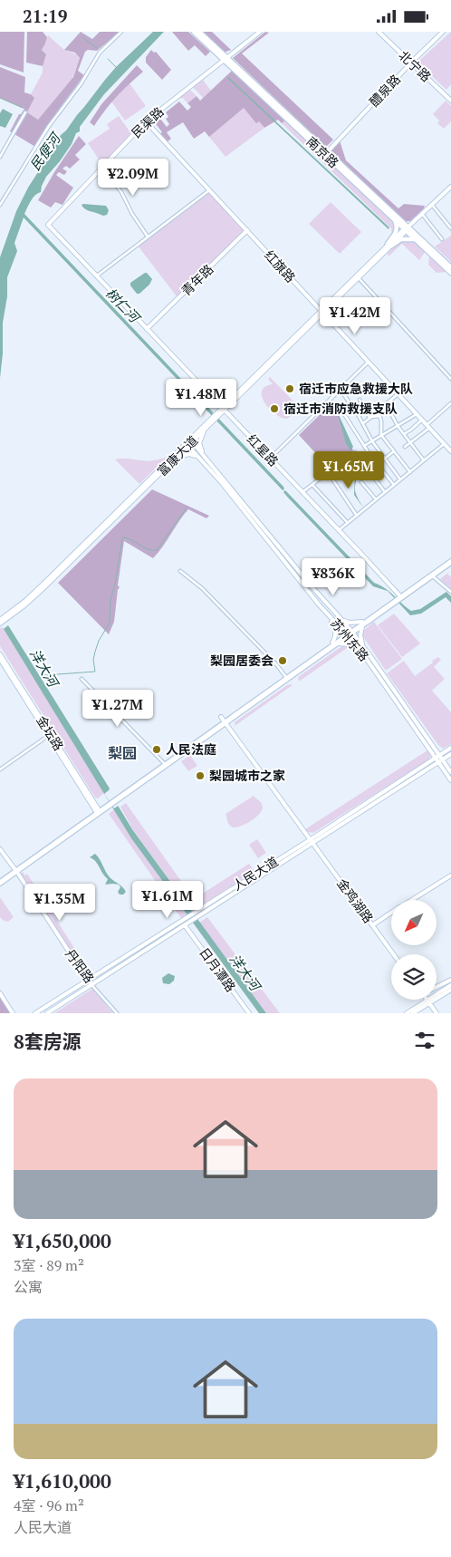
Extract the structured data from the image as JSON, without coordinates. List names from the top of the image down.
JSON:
{
  "streets": {
    "main road": ["南京路"],
    "street": [
      "北宁路",
      "醴泉路",
      "民渠路",
      "红旗路",
      "青年路",
      "红星路",
      "富康大道",
      "苏州东路",
      "金坛路",
      "人民大道",
      "金鸡湖路",
      "丹阳路",
      "日月潭路"
    ]
  },
  "crossings": [
    ["北宁路", "醴泉路"],
    ["醴泉路", "南京路"],
    ["民渠路", "南京路"],
    ["民渠路", "红旗路"],
    ["民渠路", "红星路"],
    ["南京路", "富康大道"],
    ["红旗路", "青年路"],
    ["红旗路", "富康大道"],
    ["青年路", "红星路"],
    ["红星路", "富康大道"],
    ["富康大道", "苏州东路"],
    ["苏州东路", "人民大道"],
    ["人民大道", "金鸡湖路"],
    ["人民大道", "丹阳路"],
    ["人民大道", "日月潭路"]
  ],
  "districts": ["梨园"],
  "water": ["民便河", "树仁河", "洋大河"],
  "places": [
    "宿迁市应急救援大队",
    "宿迁市消防救援支队",
    "梨园居委会",
    "人民法庭",
    "梨园城市之家"
  ],
  "north": "bottom left",
  "page": {
    "status": "21:19",
    "price": [
      "¥2.09M",
      "¥1.42M",
      "¥1.48M",
      "¥1.65M",
      "¥836K",
      "¥1.27M",
      "¥1.61M",
      "¥1.35M"
    ],
    "heading": "8套房源",
    "list": [
      {
        "name": "¥1,650,000",
        "note": "3室 · 89 m² · 公寓"
      },
      {
        "name": "¥1,610,000",
        "note": "4室 · 96 m² · 人民大道"
      }
    ]
  }
}
